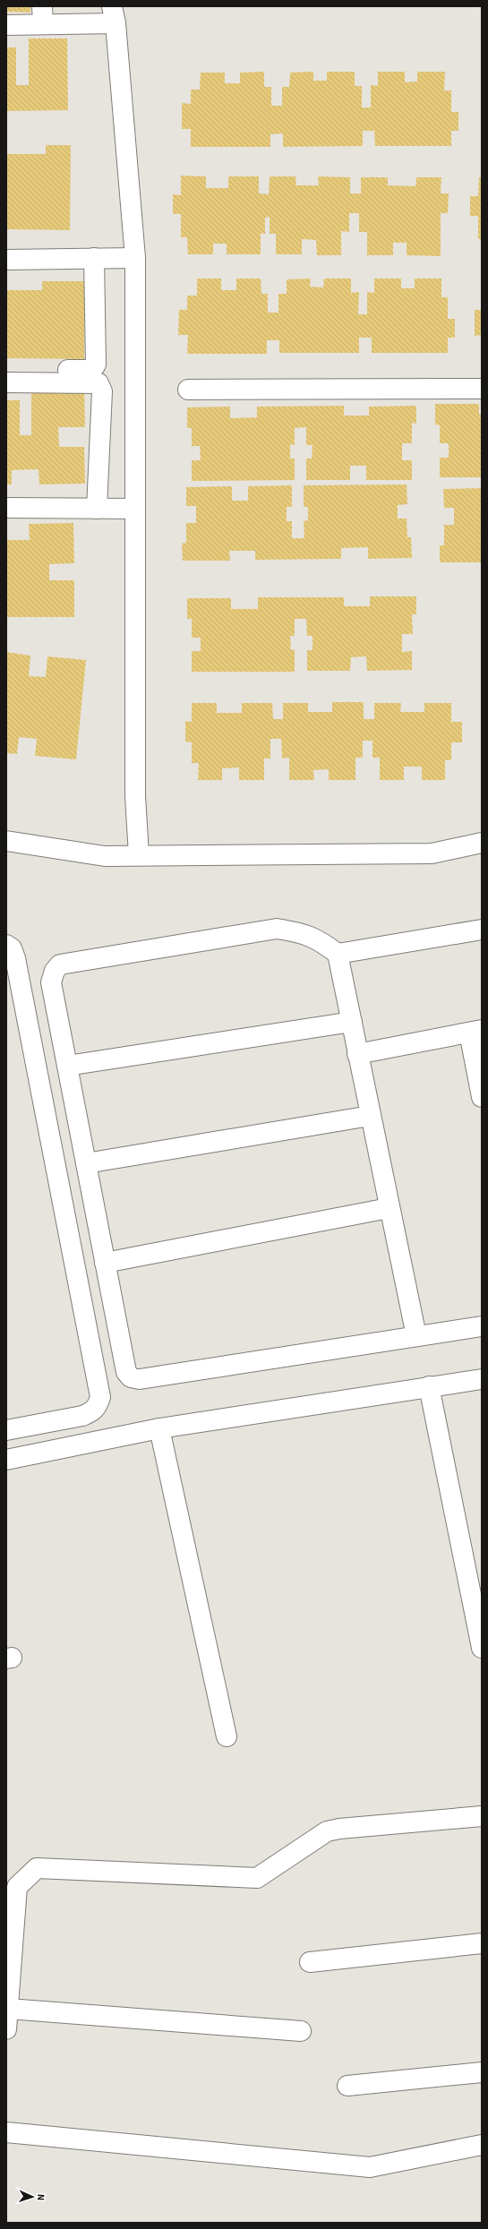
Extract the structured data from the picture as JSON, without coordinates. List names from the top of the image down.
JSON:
{
  "north": "right"
}
